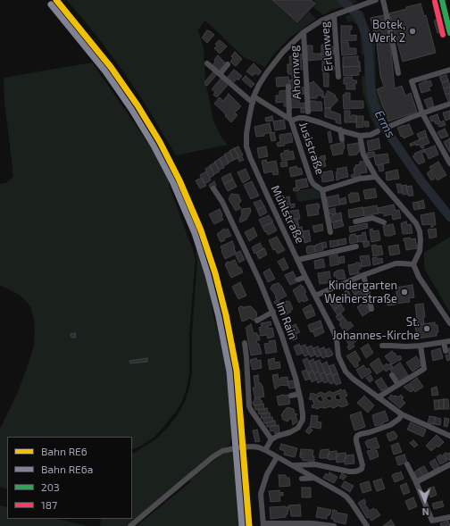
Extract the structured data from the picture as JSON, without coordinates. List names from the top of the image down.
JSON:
{
  "streets": {
    "street": [
      "Erlenweg",
      "Ahornweg",
      "Jusistraße",
      "Mühlstraße",
      "Im Rain"
    ]
  },
  "crossings": [
    ["Erlenweg", "Mühlstraße"],
    ["Ahornweg", "Mühlstraße"],
    ["Jusistraße", "Mühlstraße"]
  ],
  "water": ["Erms"],
  "places": ["Botek, Werk 2", "Kindergarten Weiherstraße", "St. Johannes-Kirche"],
  "lines": [
    "rail line RE6",
    "transit line 203",
    "transit line 187",
    "rail line RE6a"
  ],
  "legend": [
    "Bahn RE6",
    "Bahn RE6a",
    "203",
    "187"
  ],
  "north": "bottom"
}
